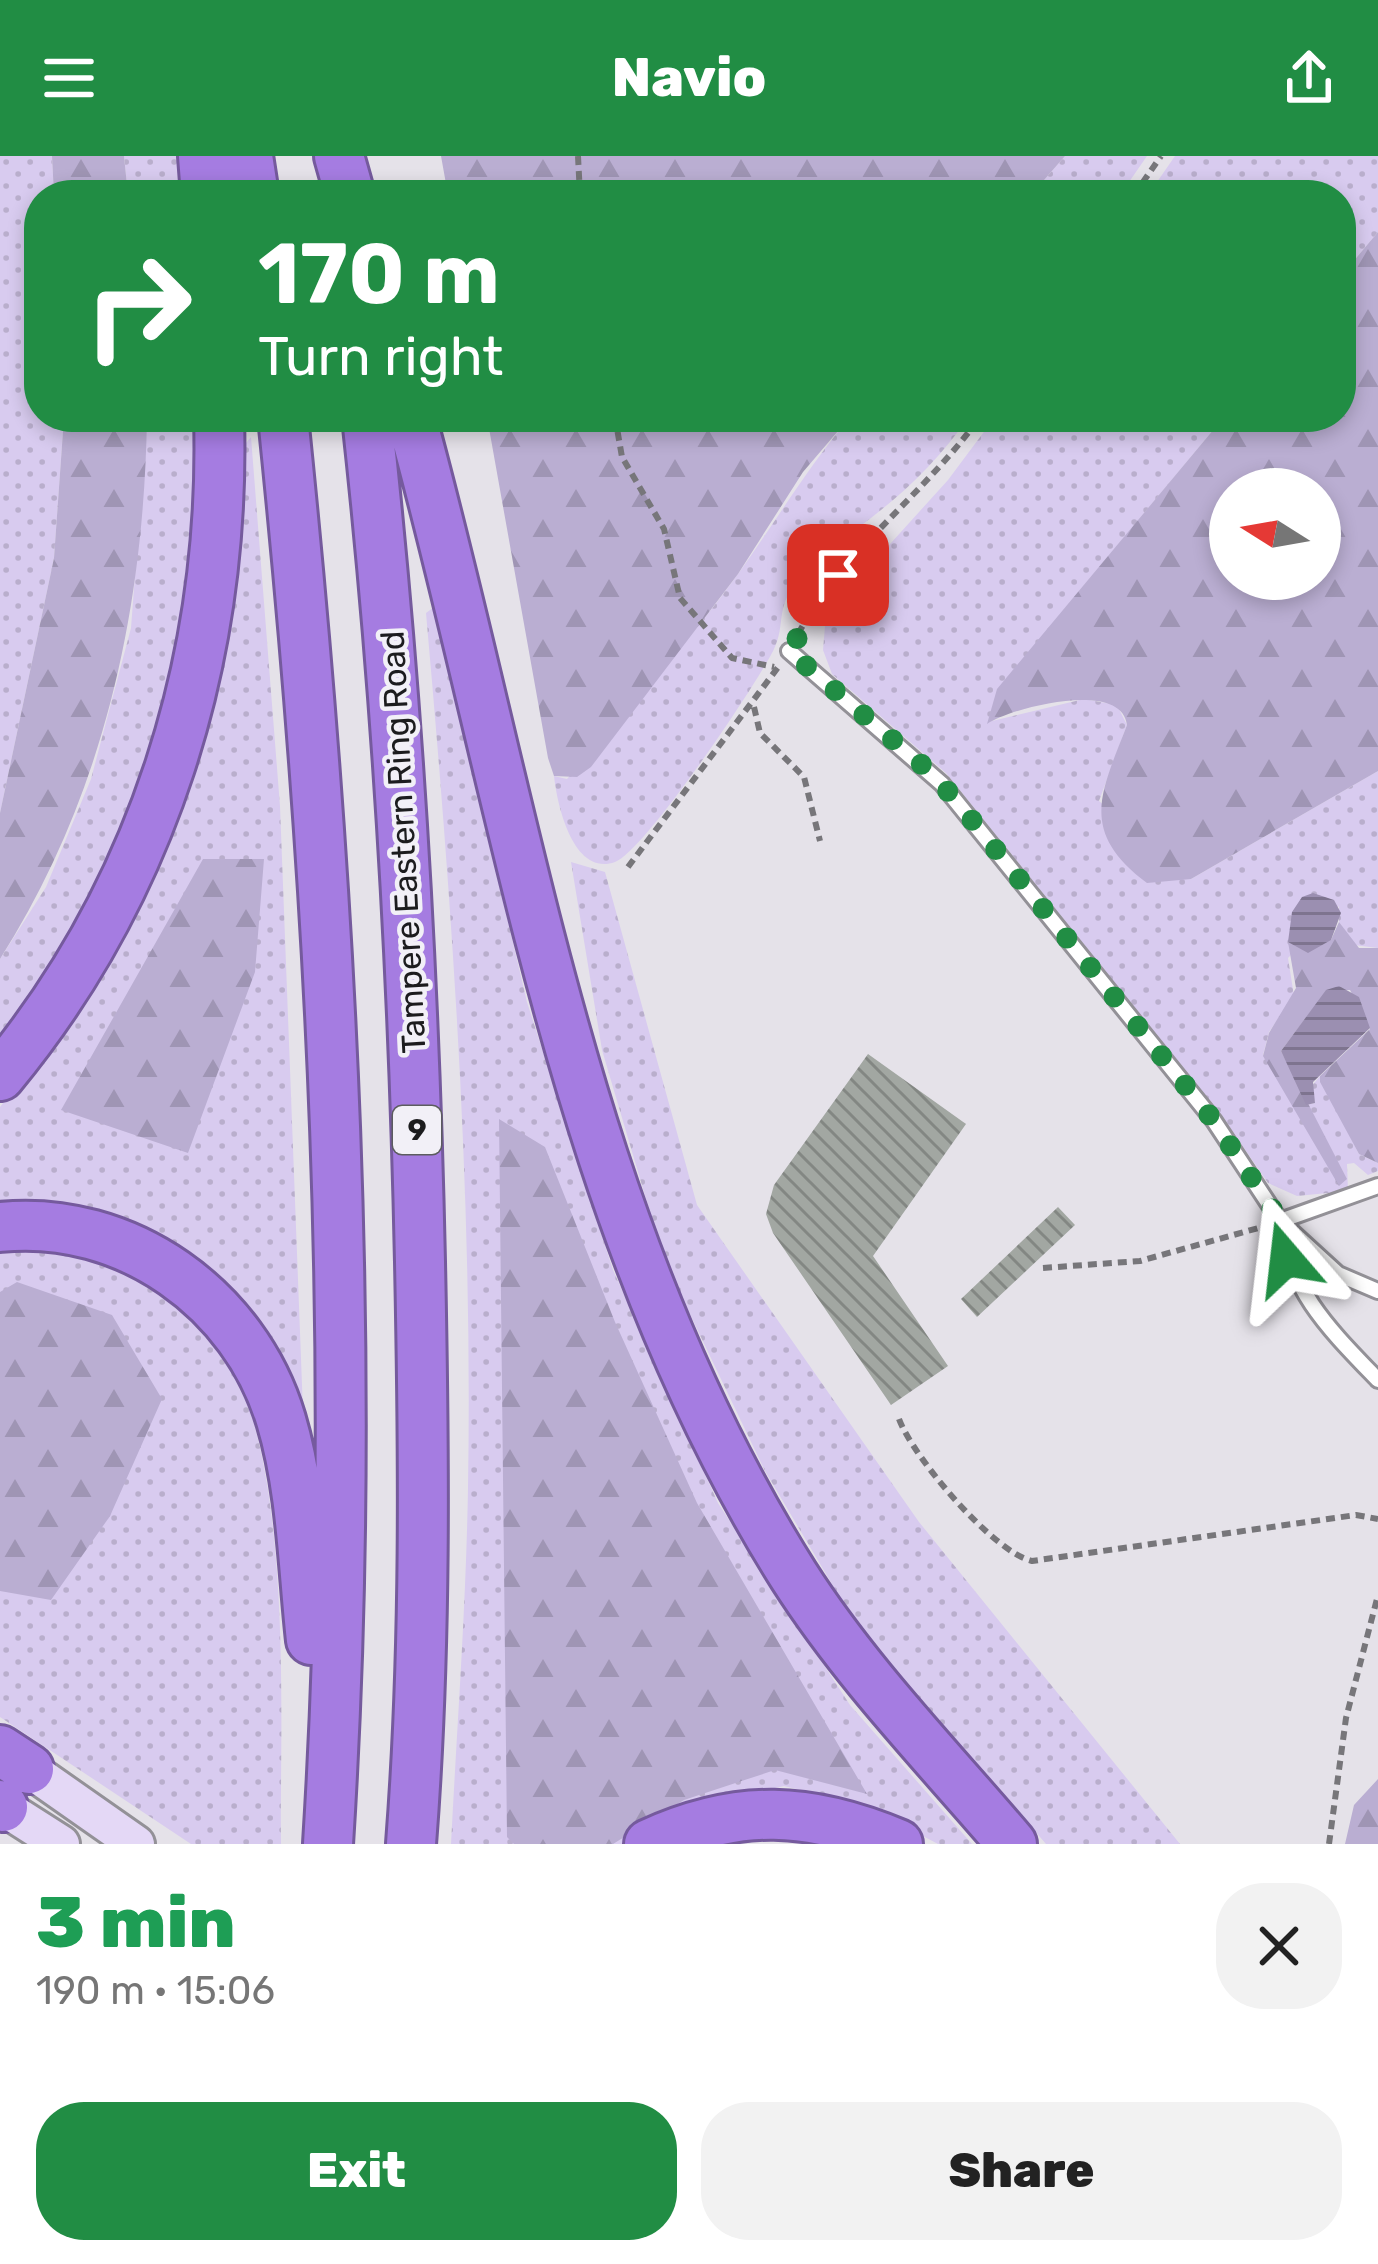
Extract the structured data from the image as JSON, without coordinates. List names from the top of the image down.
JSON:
{
  "streets": {
    "highway": ["Tampere Eastern Ring Road", "9"]
  },
  "north": "left",
  "page": {
    "header": "Navio",
    "turn": ["170 m", "Turn right"],
    "heading": ["3 min", "190 m · 15:06"],
    "buttons": ["Exit", "Share"]
  }
}
